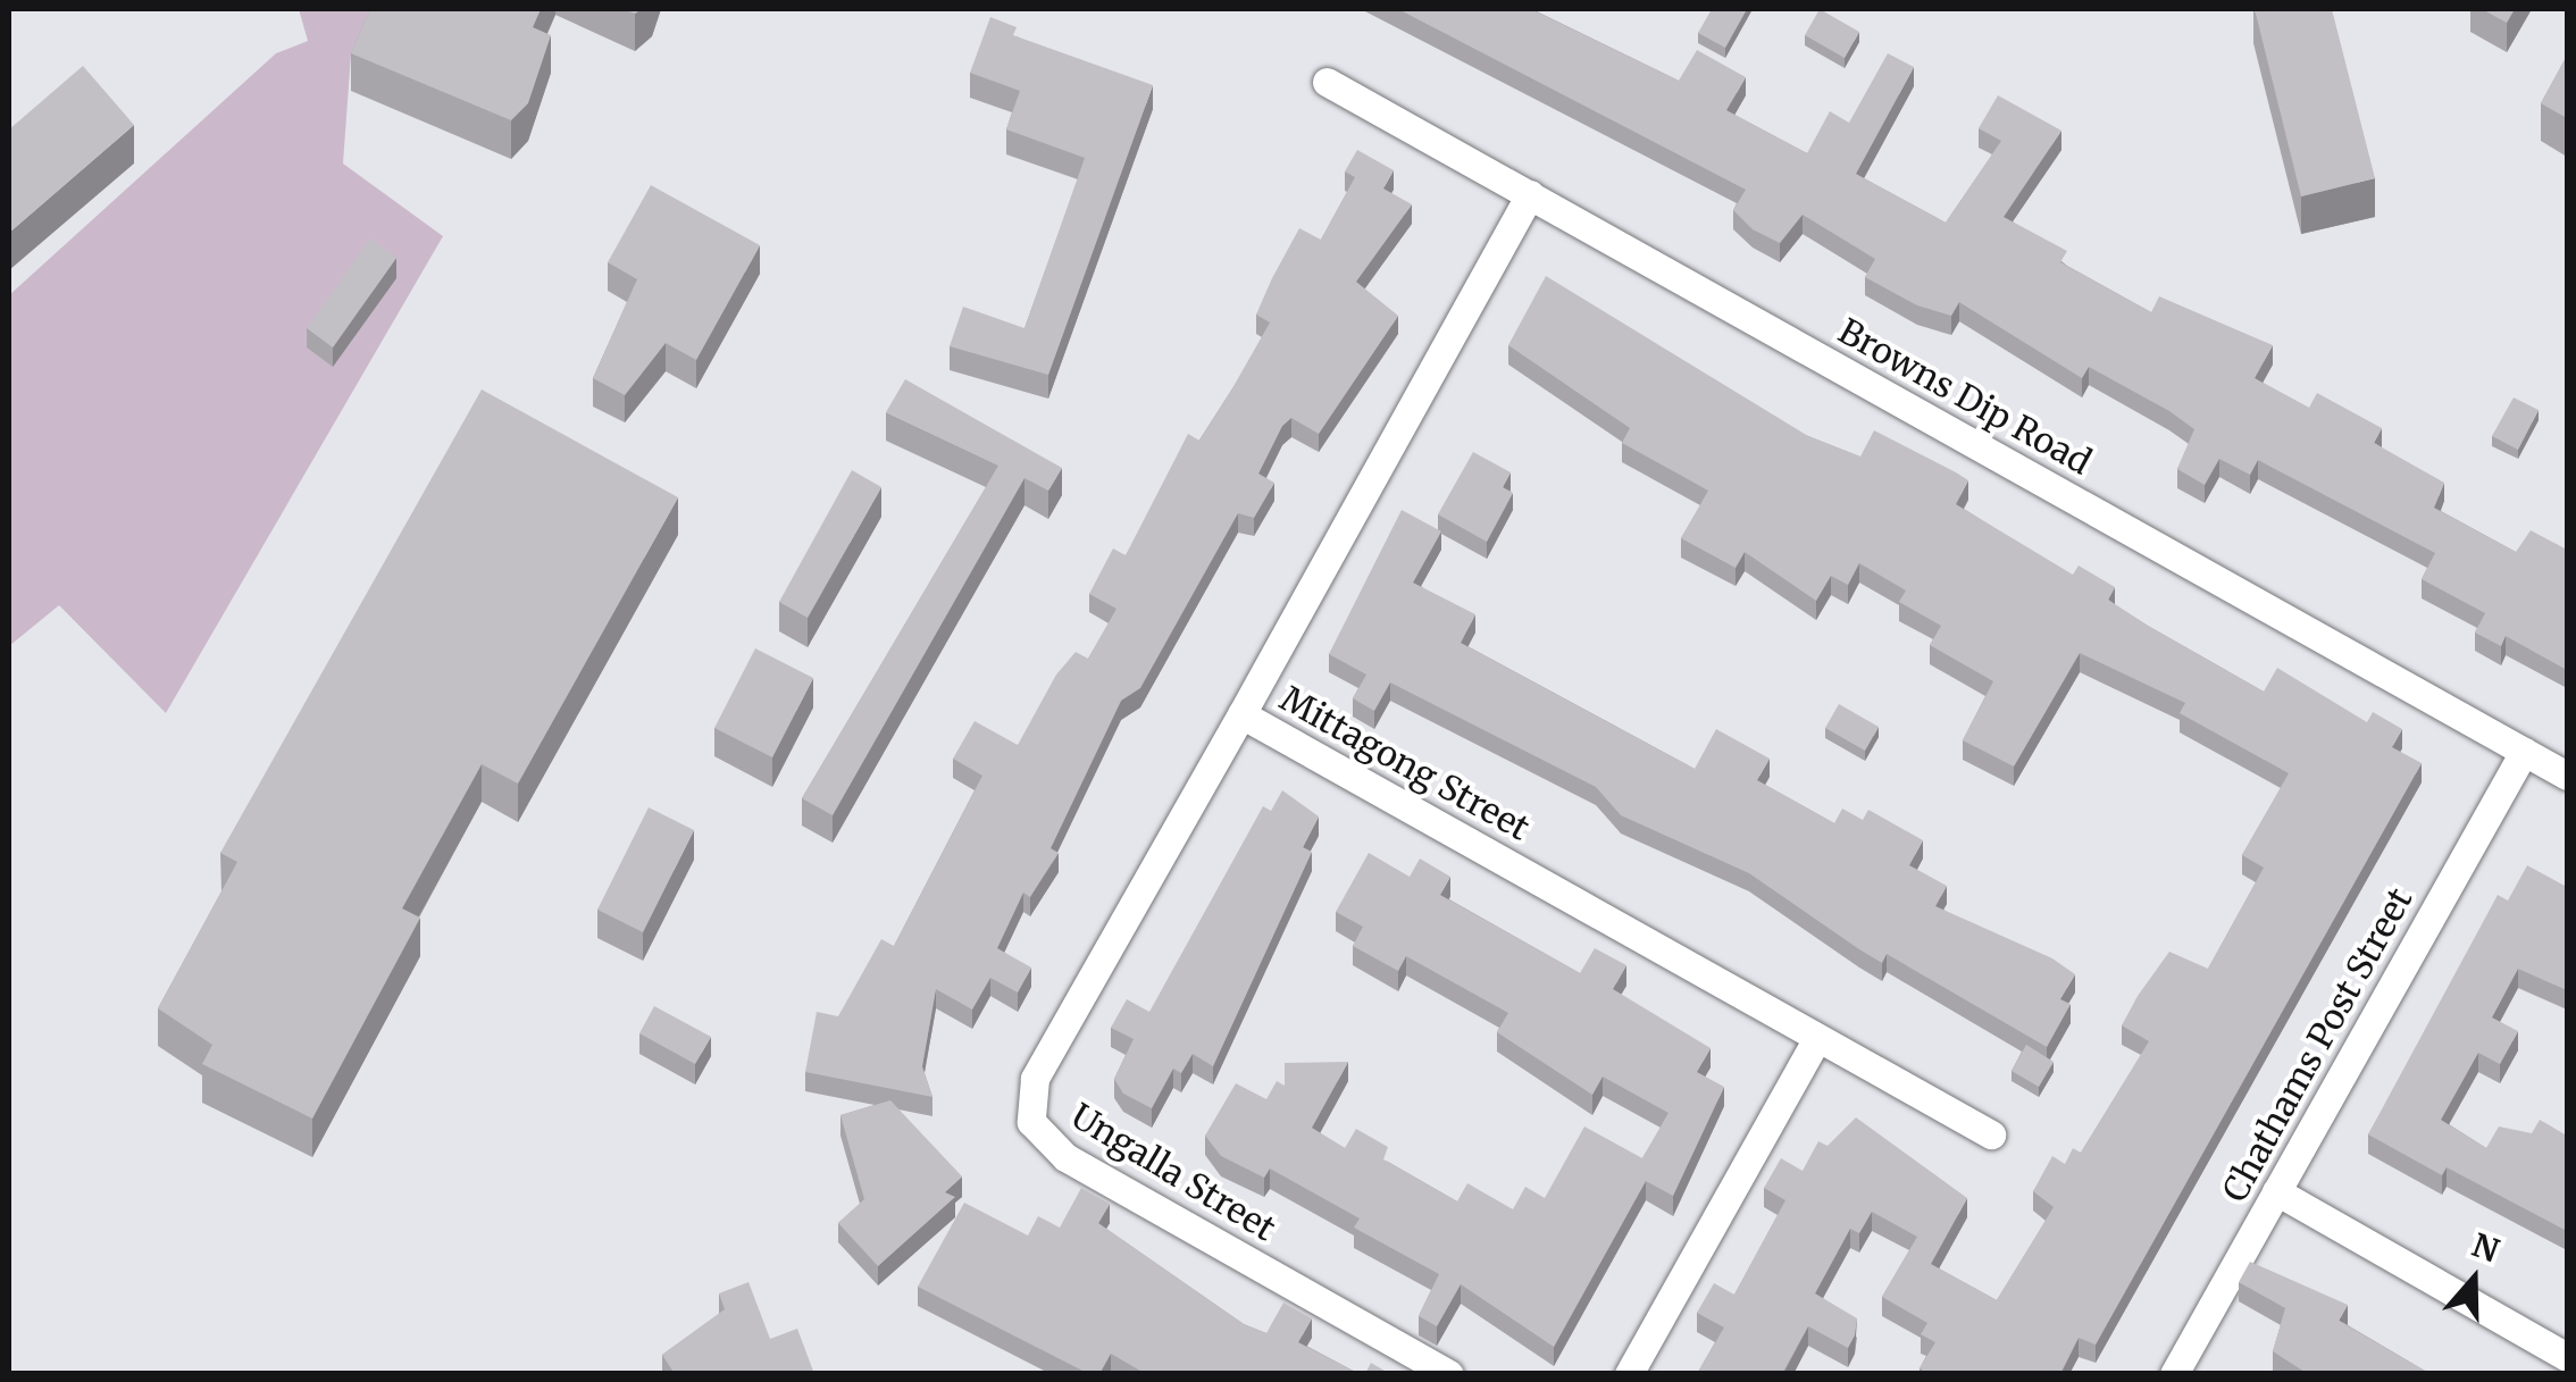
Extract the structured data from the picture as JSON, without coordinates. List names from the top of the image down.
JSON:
{
  "streets": {
    "street": [
      "Browns Dip Road",
      "Mittagong Street",
      "Chathams Post Street",
      "Ungalla Street"
    ]
  },
  "crossings": [
    ["Browns Dip Road", "Mittagong Street"],
    ["Browns Dip Road", "Chathams Post Street"],
    ["Mittagong Street", "Ungalla Street"]
  ],
  "north": "top"
}
